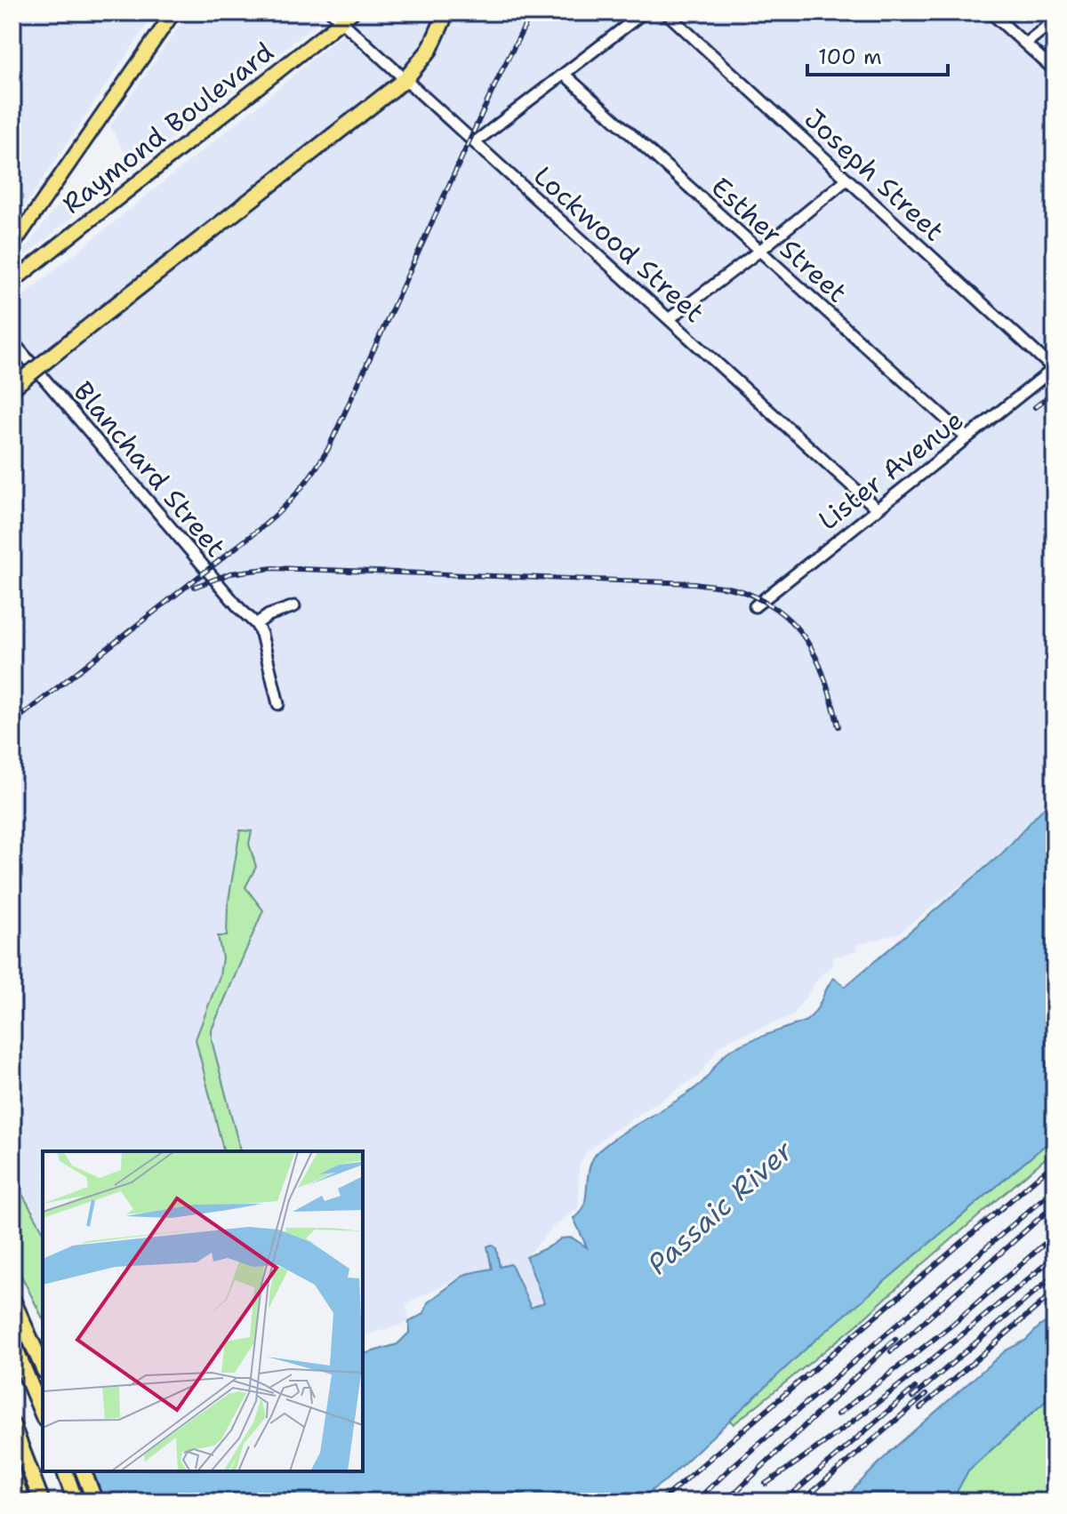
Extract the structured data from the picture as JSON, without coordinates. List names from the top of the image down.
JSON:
{
  "streets": {
    "main road": ["Raymond Boulevard"],
    "street": [
      "Joseph Street",
      "Esther Street",
      "Lockwood Street",
      "Blanchard Street",
      "Lister Avenue"
    ]
  },
  "crossings": [
    ["Raymond Boulevard", "Lockwood Street"],
    ["Joseph Street", "Lister Avenue"],
    ["Esther Street", "Lister Avenue"],
    ["Lockwood Street", "Lister Avenue"]
  ],
  "water": ["Passaic River"],
  "scale_bar": "100 m"
}
